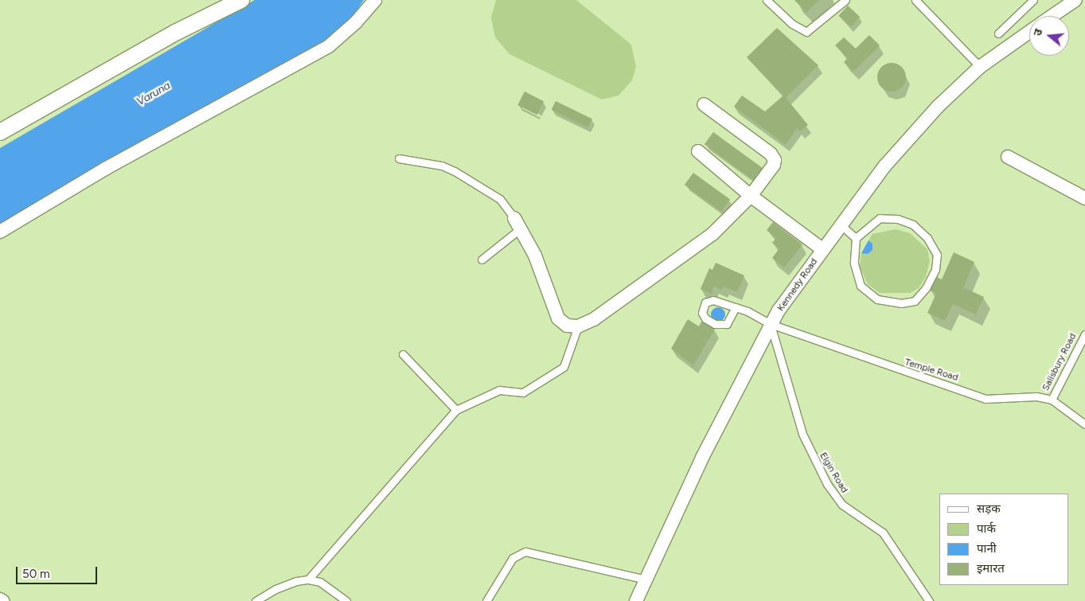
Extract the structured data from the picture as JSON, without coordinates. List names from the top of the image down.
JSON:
{
  "streets": {
    "street": ["Kennedy Road"],
    "lane": ["Salisbury Road", "Temple Road", "Elgin Road"]
  },
  "crossings": [
    ["Kennedy Road", "Temple Road"],
    ["Kennedy Road", "Elgin Road"],
    ["Salisbury Road", "Temple Road"],
    ["Temple Road", "Elgin Road"]
  ],
  "water": ["Varuna"],
  "legend": [
    "सड़क",
    "पार्क",
    "पानी",
    "इमारत"
  ],
  "scale_bar": "50 m",
  "north": "left"
}
